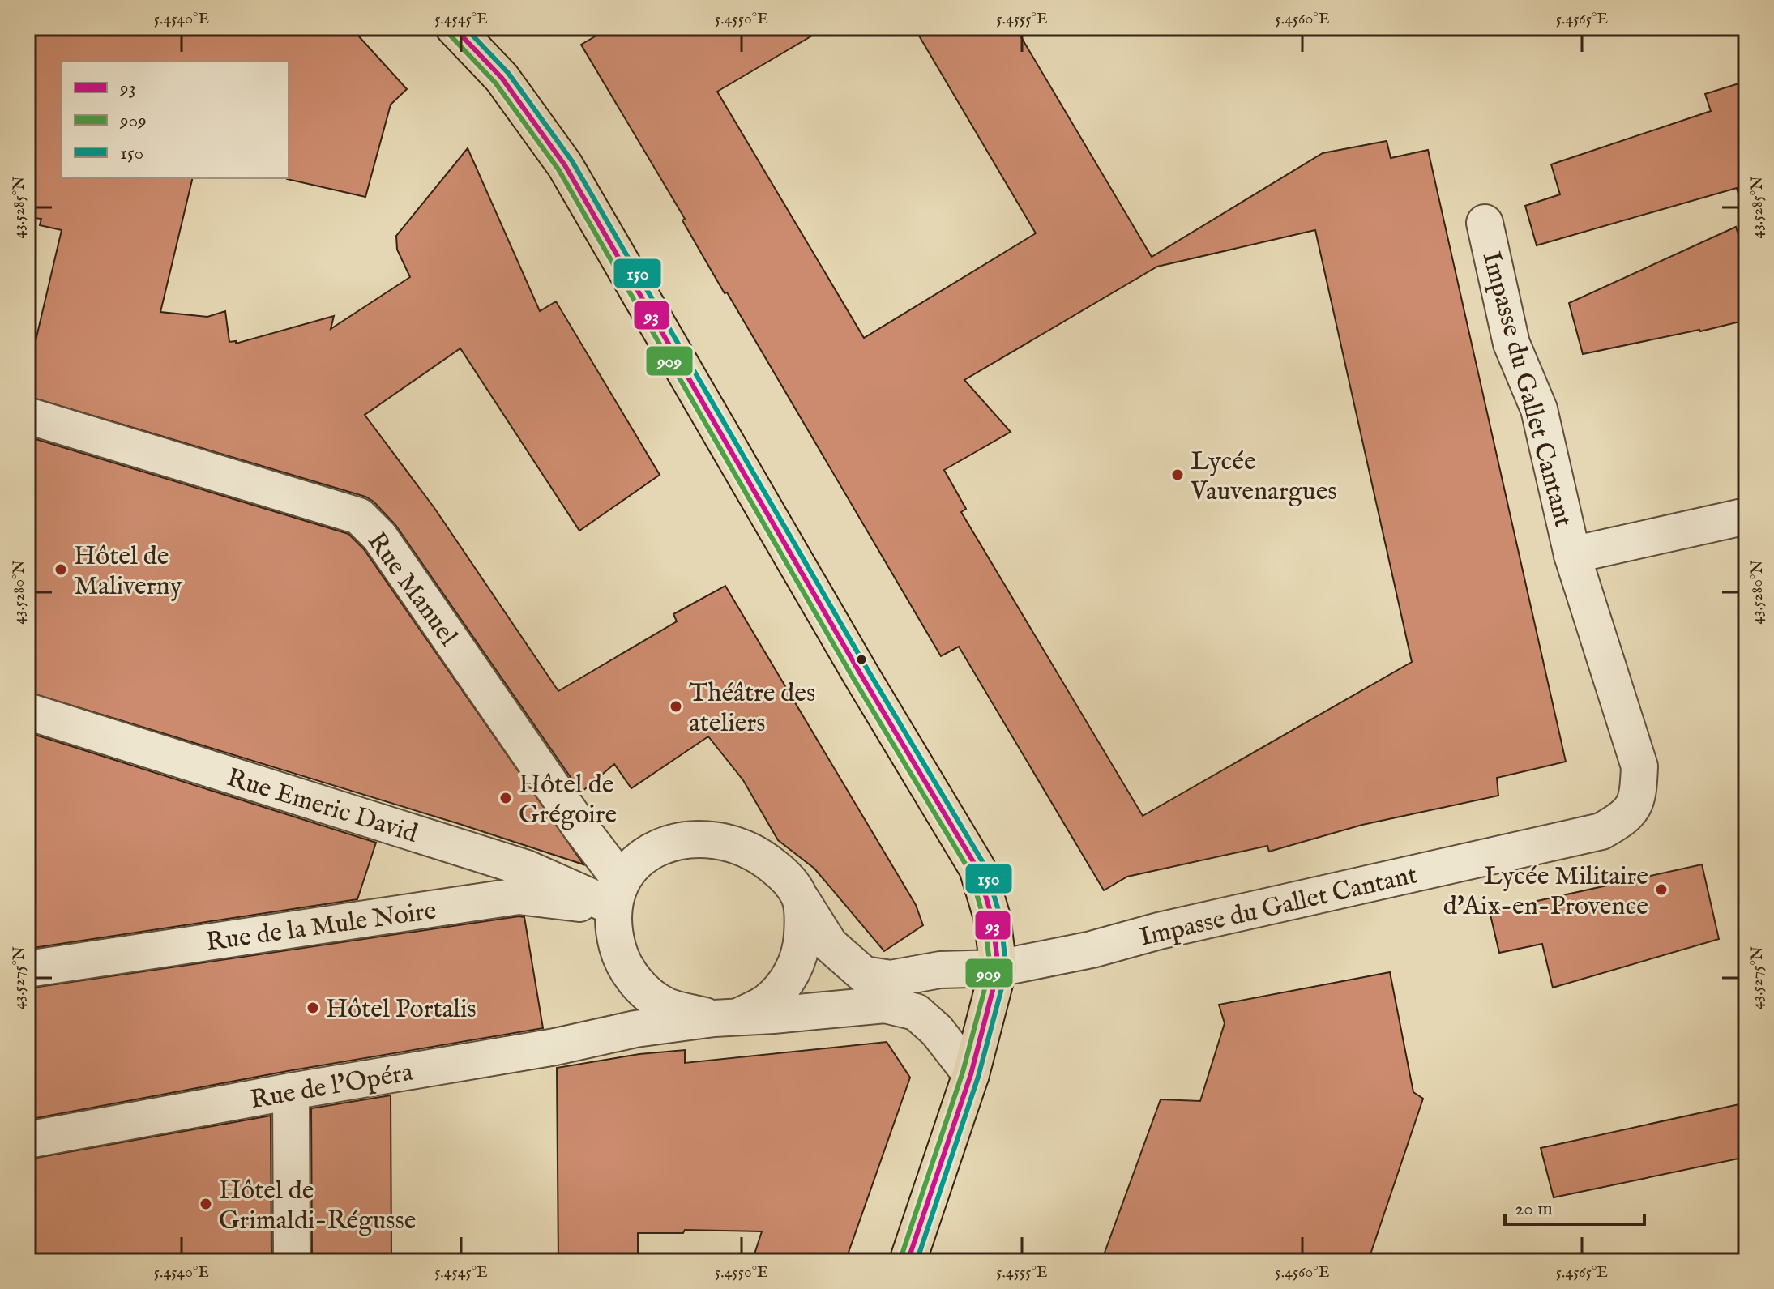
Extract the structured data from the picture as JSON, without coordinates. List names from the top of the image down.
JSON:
{
  "streets": {
    "street": [
      "Impasse du Gallet Cantant",
      "Rue Manuel",
      "Rue Emeric David",
      "Rue de la Mule Noire",
      "Rue de l'Opéra"
    ]
  },
  "crossings": [
    ["Impasse du Gallet Cantant", "Rue Manuel"],
    ["Impasse du Gallet Cantant", "Rue Emeric David"],
    ["Impasse du Gallet Cantant", "Rue de la Mule Noire"],
    ["Impasse du Gallet Cantant", "Rue de l'Opéra"],
    ["Rue Manuel", "Rue Emeric David"],
    ["Rue Manuel", "Rue de la Mule Noire"],
    ["Rue Manuel", "Rue de l'Opéra"],
    ["Rue Emeric David", "Rue de la Mule Noire"],
    ["Rue Emeric David", "Rue de l'Opéra"],
    ["Rue de la Mule Noire", "Rue de l'Opéra"]
  ],
  "places": [
    "Lycée Vauvenargues",
    "Hôtel de Maliverny",
    "Théâtre des ateliers",
    "Hôtel de Grégoire",
    "Lycée Militaire d'Aix-en-Provence",
    "Hôtel Portalis",
    "Hôtel de Grimaldi-Régusse"
  ],
  "lines": ["transit line 93", "transit line 150", "transit line 909"],
  "legend": ["93", "909", "150"],
  "scale_bar": "20 m",
  "coordinates": [
    "5.4540°E",
    "5.4545°E",
    "5.4550°E",
    "5.4555°E",
    "5.4560°E",
    "5.4565°E",
    "43.5285°N",
    "43.5280°N",
    "43.5275°N"
  ]
}
